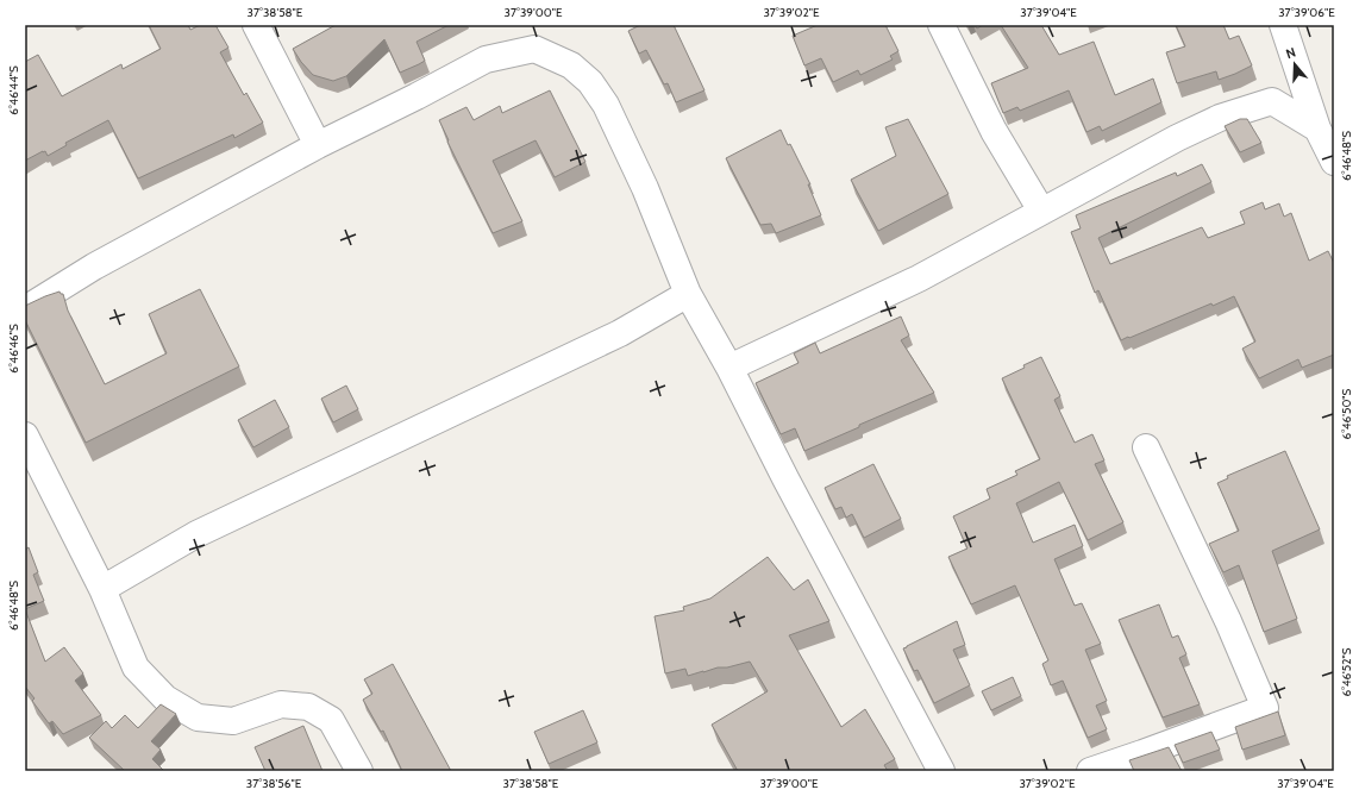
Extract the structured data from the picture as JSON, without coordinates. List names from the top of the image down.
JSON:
{
  "north": "top",
  "coordinates": [
    "37°38'58\"E",
    "37°39'00\"E",
    "37°39'02\"E",
    "37°39'04\"E",
    "37°39'06\"E",
    "6°46'44\"S",
    "6°46'48\"S",
    "6°46'46\"S",
    "6°46'50\"S",
    "6°46'52\"S",
    "37°38'56\"E"
  ]
}
